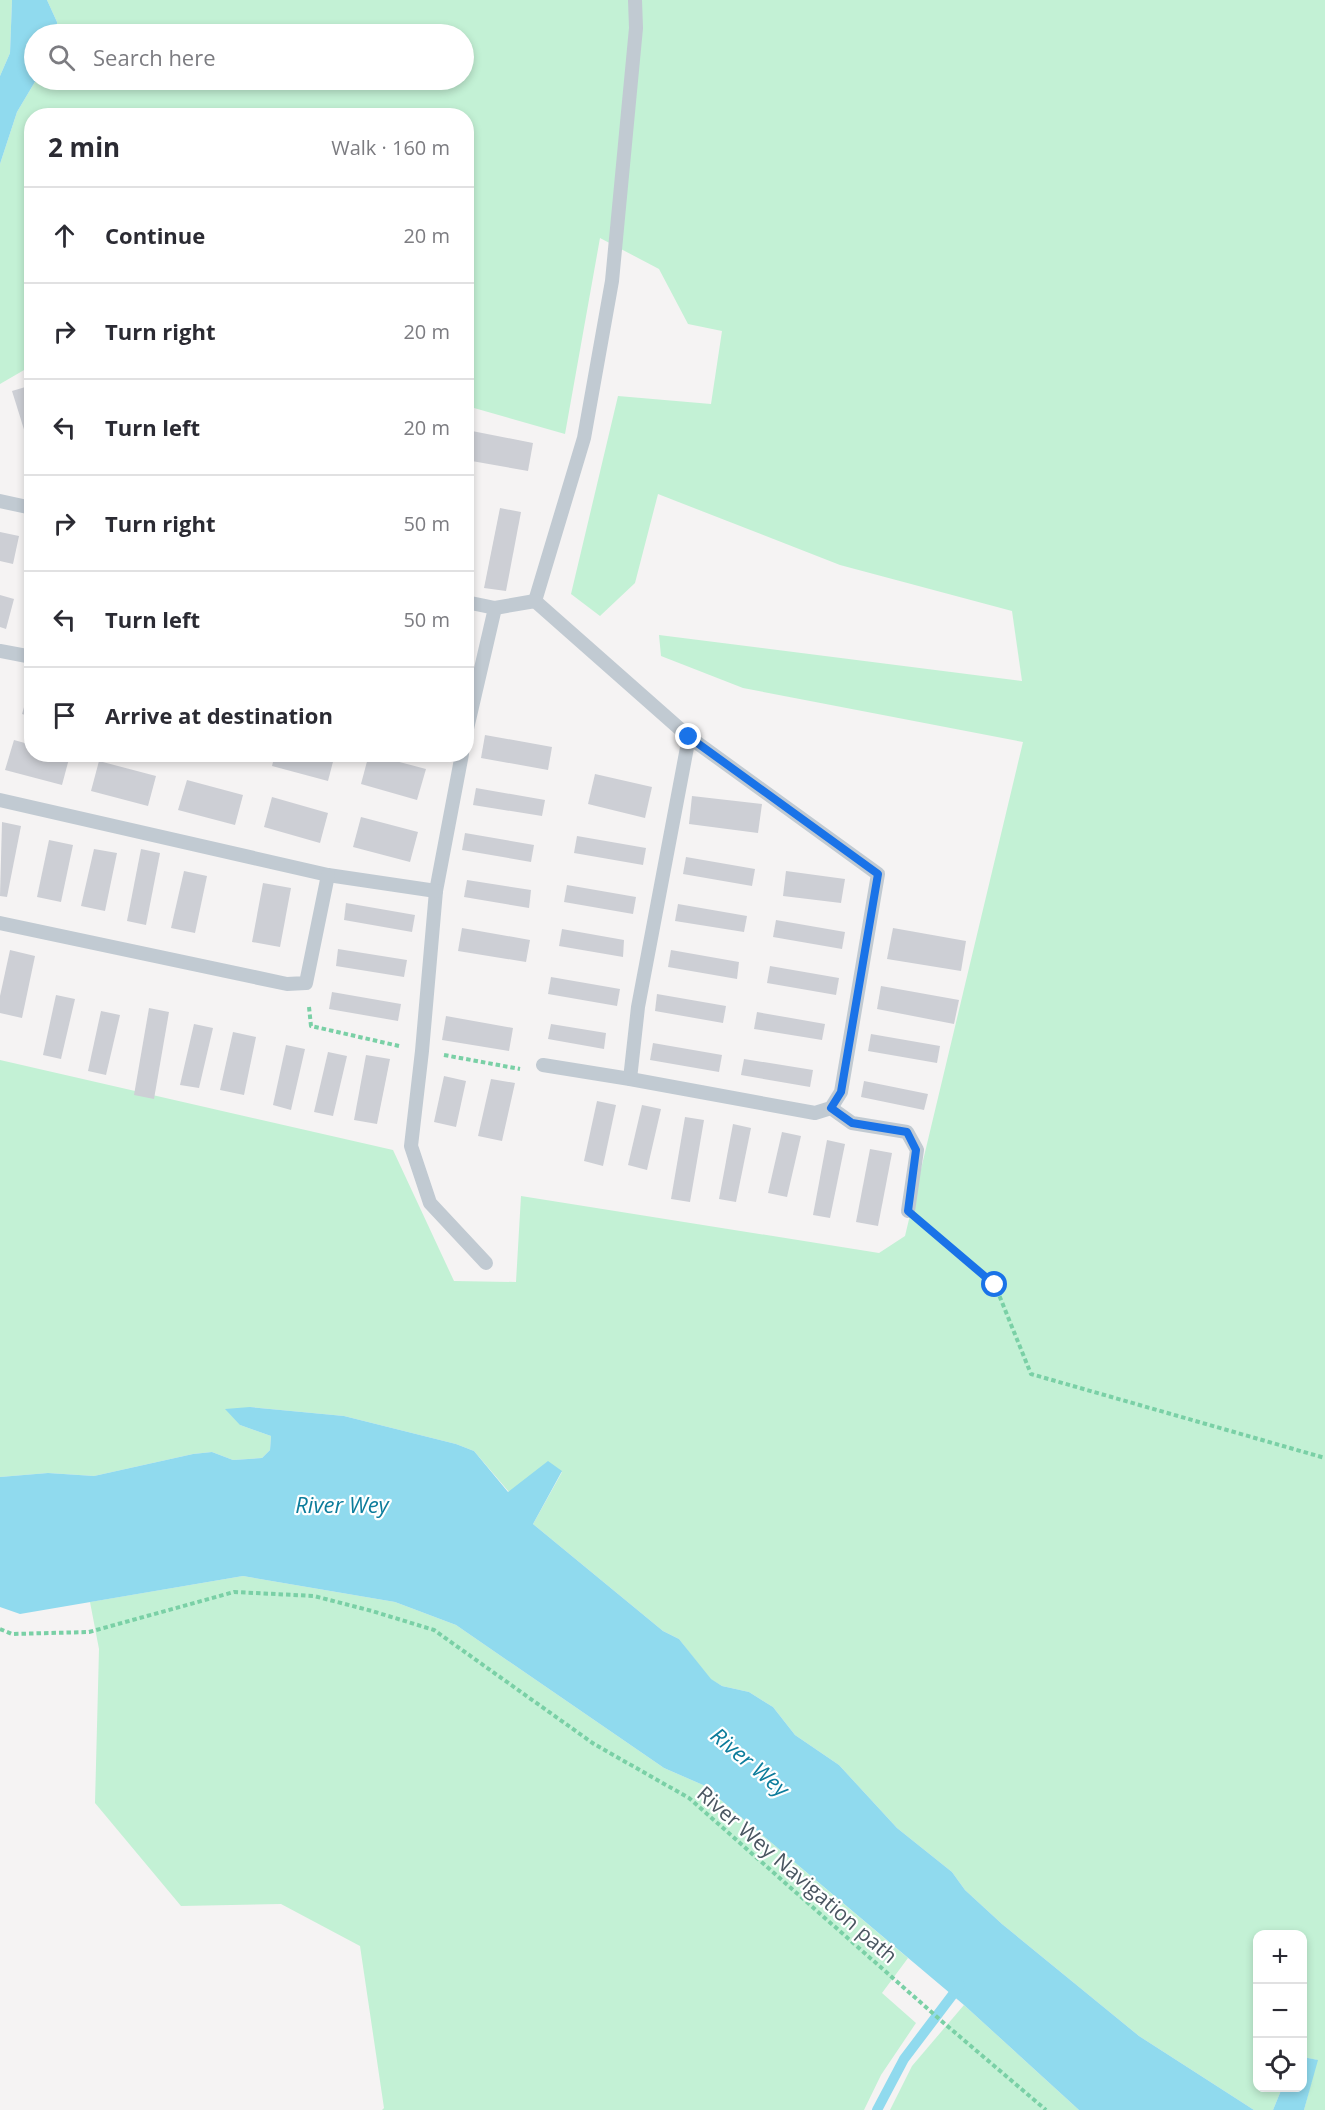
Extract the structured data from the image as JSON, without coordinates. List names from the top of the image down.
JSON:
{
  "streets": {
    "path": ["River Wey Navigation path"]
  },
  "water": ["River Wey"],
  "page": {
    "search": "Search here",
    "heading": ["2 min", "Walk · 160 m"],
    "list": [
      ["Continue", "20 m"],
      ["Turn right", "20 m"],
      ["Turn left", "20 m"],
      ["Turn right", "50 m"],
      ["Turn left", "50 m"],
      "Arrive at destination"
    ],
    "map_buttons": ["+", "−"]
  }
}
